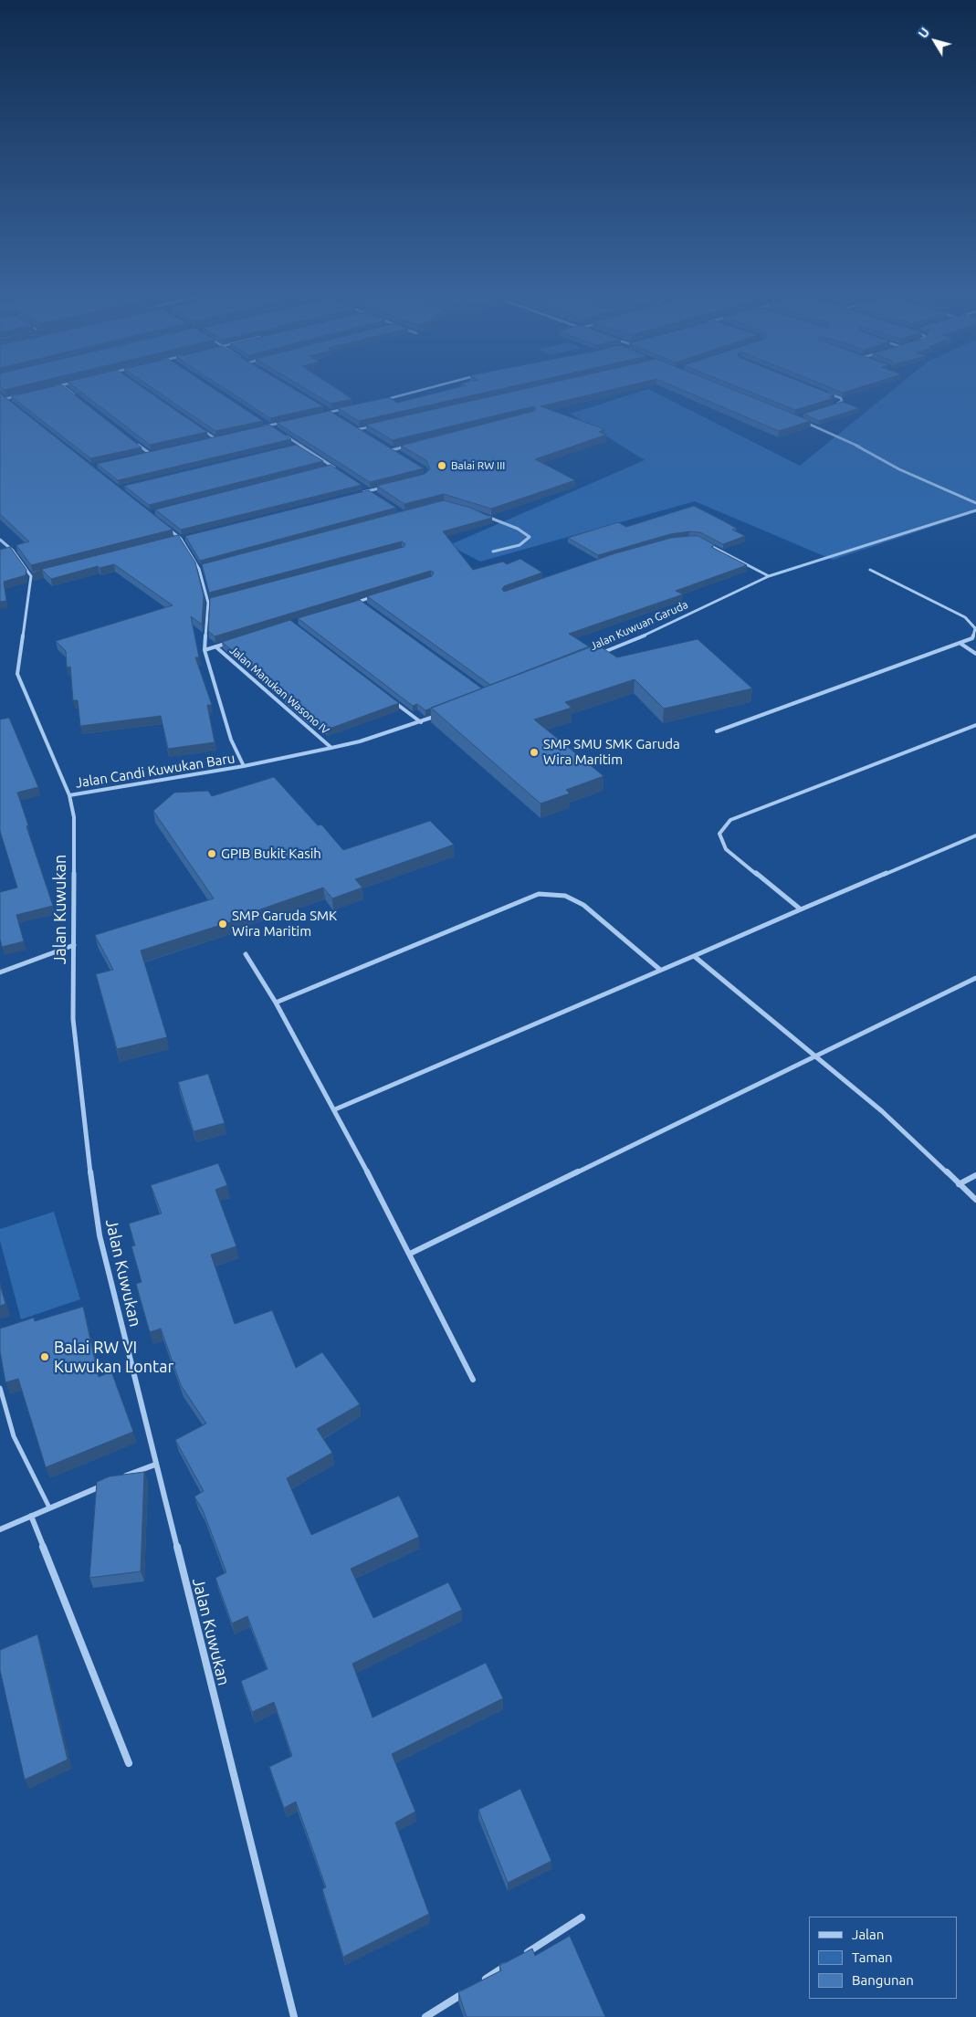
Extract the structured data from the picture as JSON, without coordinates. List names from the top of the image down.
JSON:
{
  "streets": {
    "street": [
      "Jalan Kuwuan Garuda",
      "Jalan Manukan Wasono IV",
      "Jalan Candi Kuwukan Baru",
      "Jalan Kuwukan"
    ]
  },
  "crossings": [
    ["Jalan Candi Kuwukan Baru", "Jalan Kuwukan"]
  ],
  "places": [
    "Balai RW III",
    "SMP SMU SMK Garuda Wira Maritim",
    "GPIB Bukit Kasih",
    "SMP Garuda SMK Wira Maritim",
    "Balai RW VI Kuwukan Lontar"
  ],
  "legend": ["Jalan", "Taman", "Bangunan"],
  "north": "top left"
}
